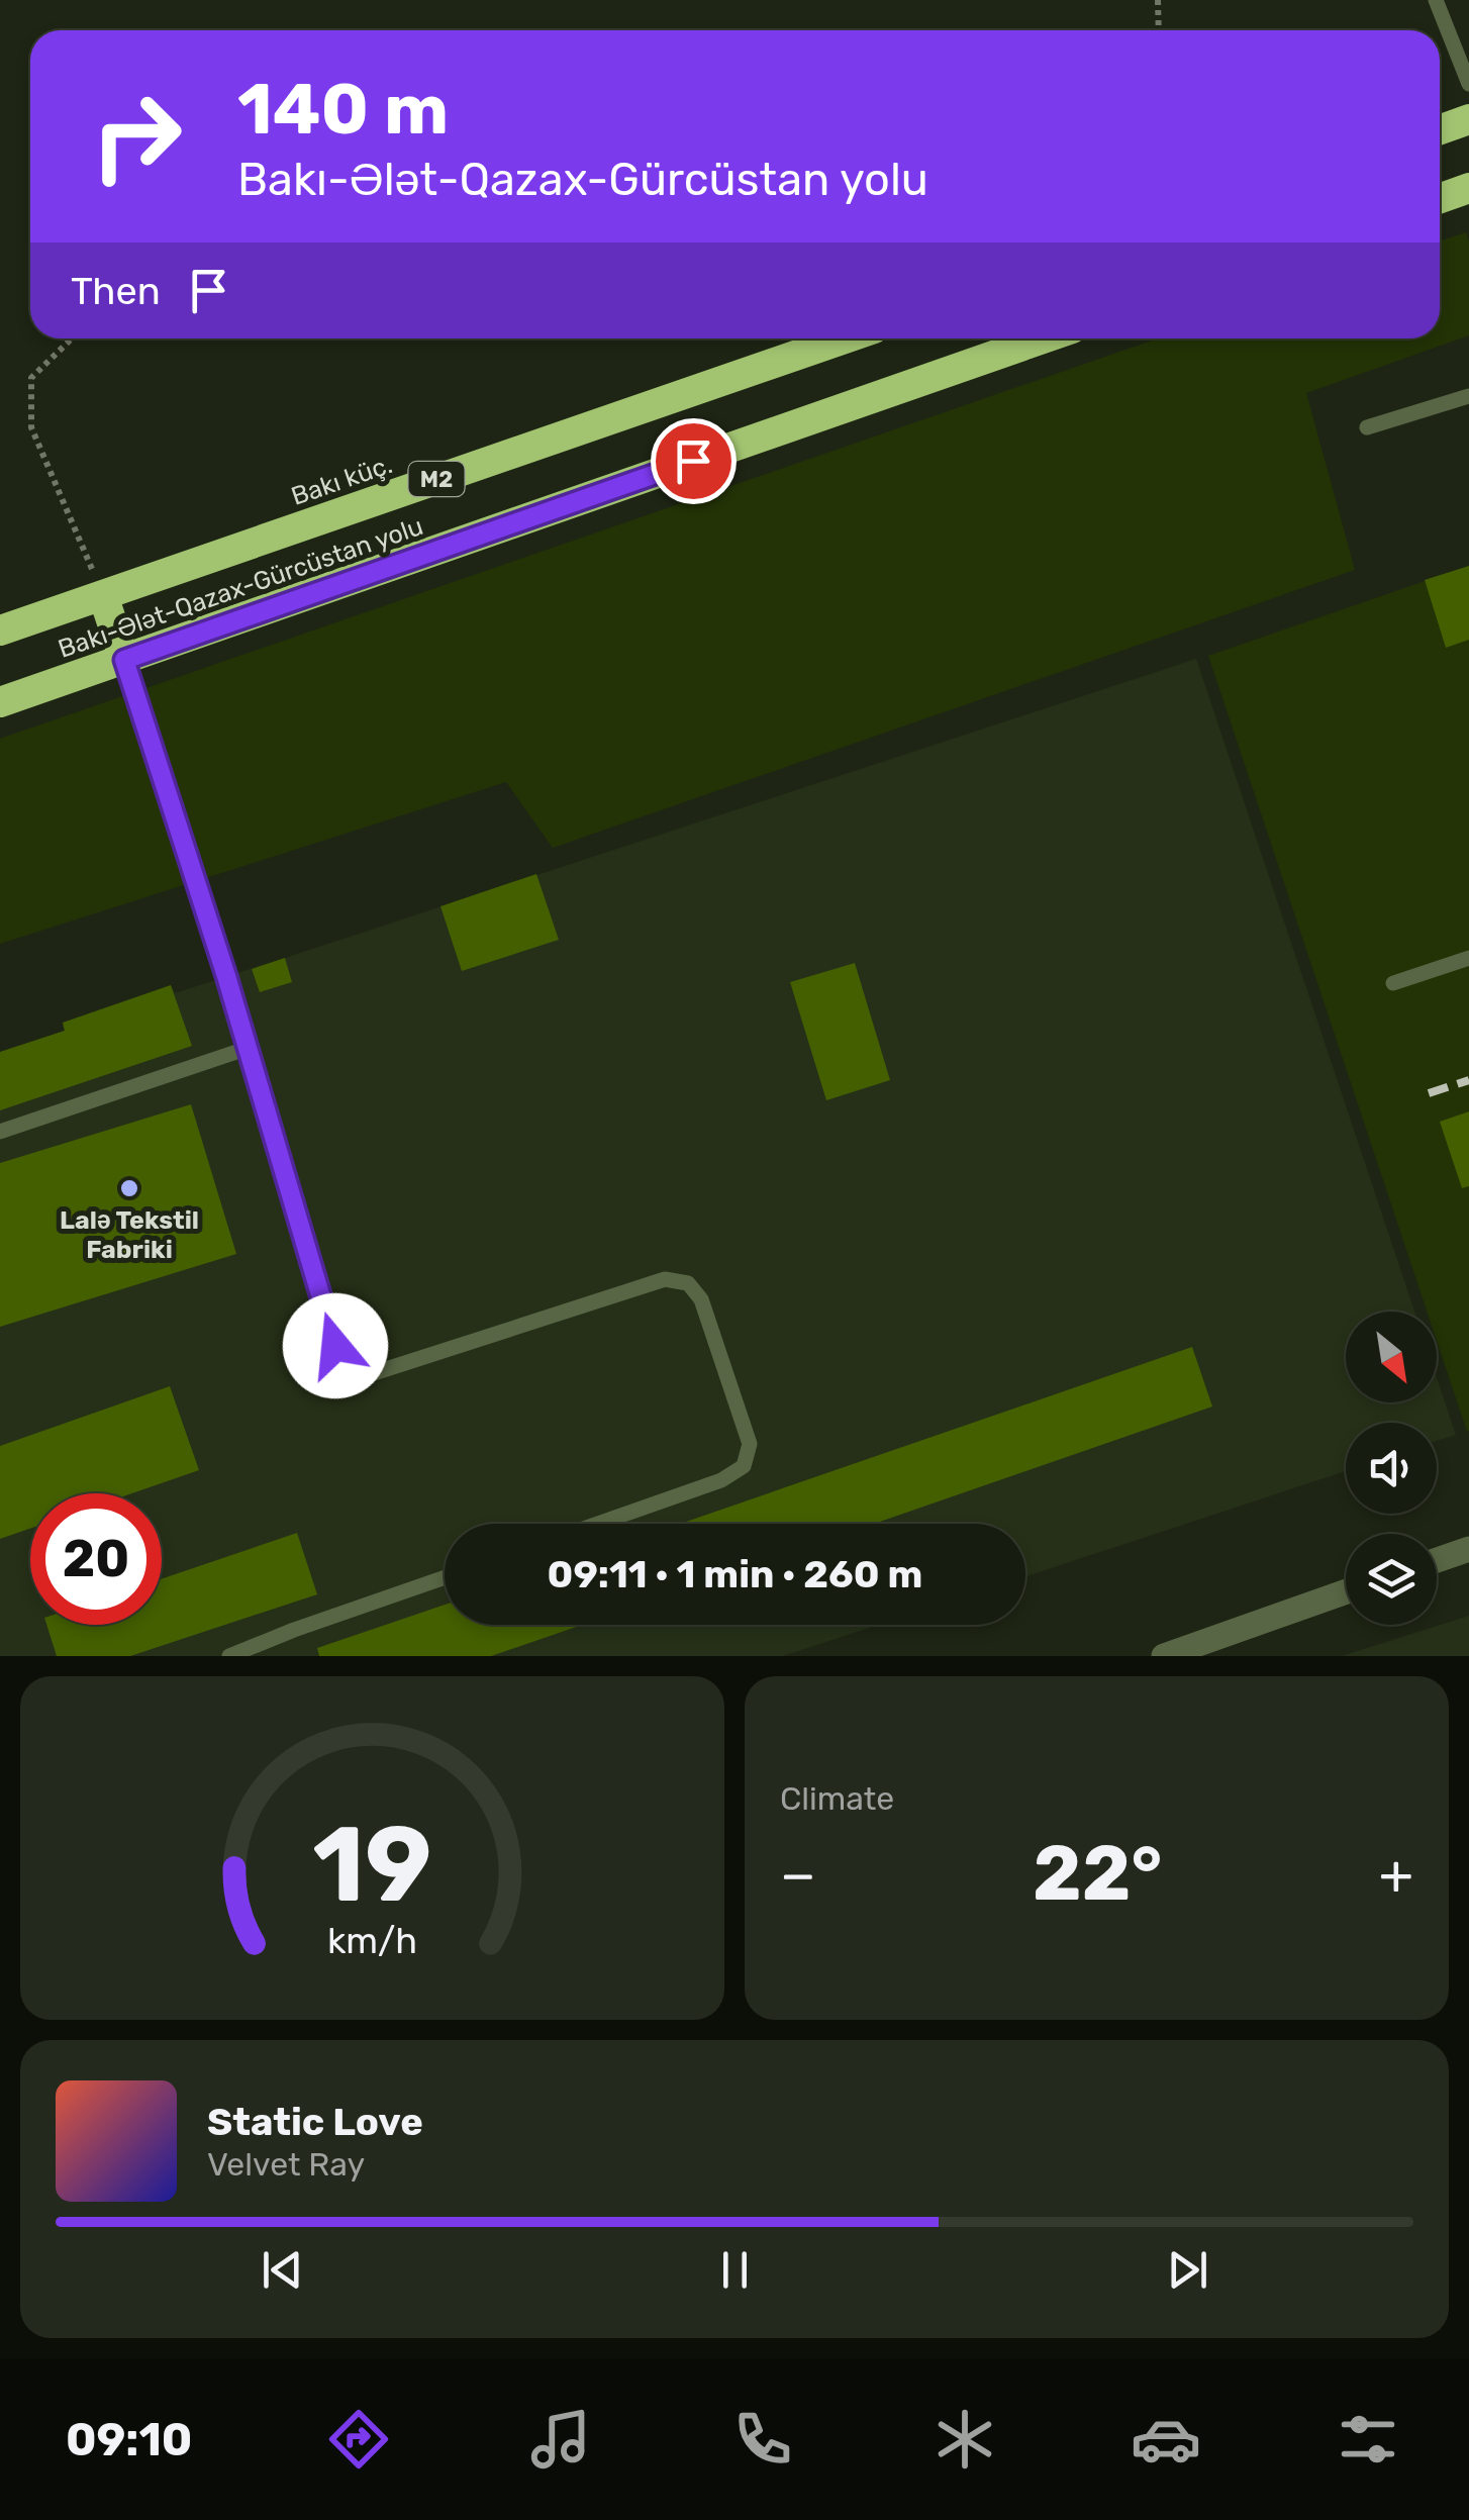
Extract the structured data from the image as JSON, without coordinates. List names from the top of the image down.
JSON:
{
  "streets": {
    "highway": ["M2", "Bakı küç.", "Bakı-Ələt-Qazax-Gürcüstan yolu"]
  },
  "places": ["Lalə Tekstil Fabriki"],
  "north": "bottom right",
  "page": {
    "turn": ["140 m", "Bakı-Ələt-Qazax-Gürcüstan yolu"],
    "then": "Then",
    "limit": "20",
    "trip": "09:11 · 1 min · 260 m",
    "tile": "Climate",
    "heat": ["−", "22°", "+"],
    "song": ["Static Love", "Velvet Ray"],
    "tabs": "09:10",
    "gauge": ["19", "km/h"]
  }
}
